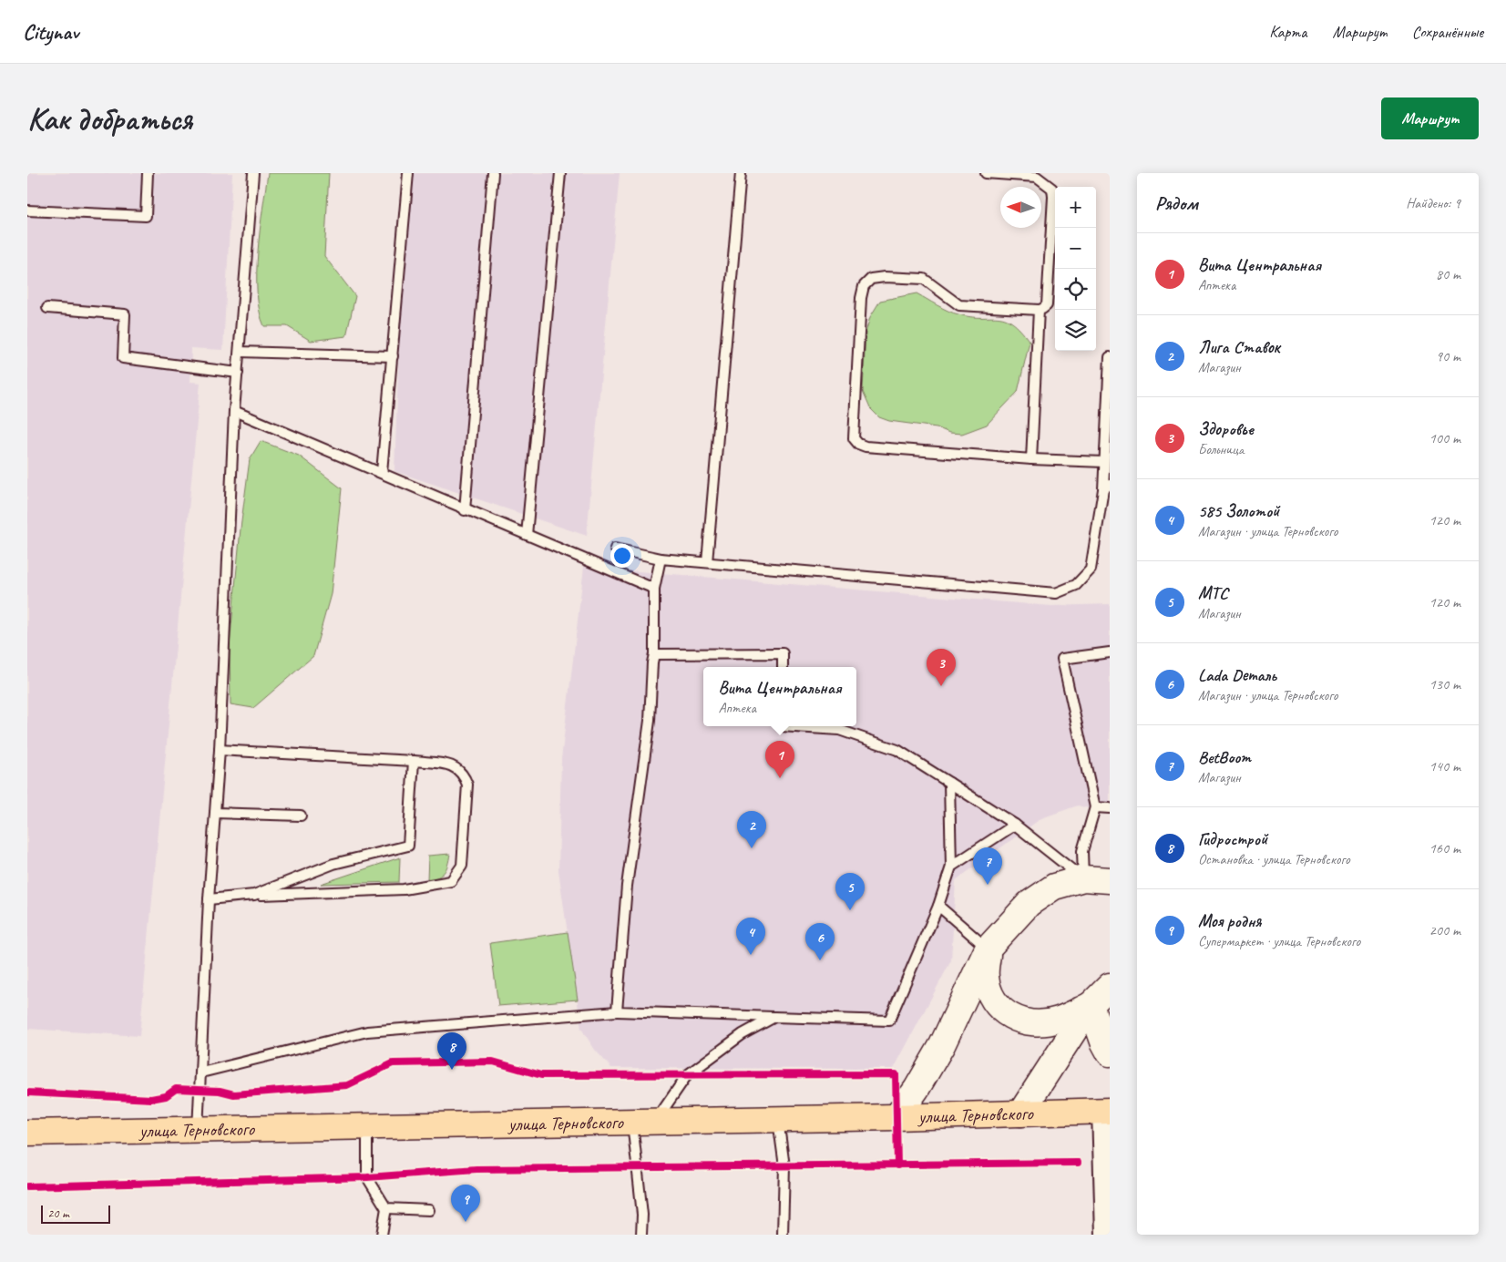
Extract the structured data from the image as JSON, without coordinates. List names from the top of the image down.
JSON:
{
  "streets": {
    "main road": ["улица Терновского"]
  },
  "scale_bar": "20 m",
  "north": "left",
  "page": {
    "header": "Citynav",
    "nav": ["Карта", "Маршрут", "Сохранённые"],
    "buttons": "Маршрут",
    "title": "Как добраться",
    "heading": ["Рядом", "Найдено: 9"],
    "map_buttons": ["+", "−"],
    "list": [
      {
        "mark": "1",
        "name": "Вита Центральная",
        "note": "Аптека",
        "value": "80 m"
      },
      {
        "mark": "2",
        "name": "Лига Ставок",
        "note": "Магазин",
        "value": "90 m"
      },
      {
        "mark": "3",
        "name": "Здоровье",
        "note": "Больница",
        "value": "100 m"
      },
      {
        "mark": "4",
        "name": "585 Золотой",
        "note": "Магазин · улица Терновского",
        "value": "120 m"
      },
      {
        "mark": "5",
        "name": "МТС",
        "note": "Магазин",
        "value": "120 m"
      },
      {
        "mark": "6",
        "name": "Lada Dеталь",
        "note": "Магазин · улица Терновского",
        "value": "130 m"
      },
      {
        "mark": "7",
        "name": "BetBoom",
        "note": "Магазин",
        "value": "140 m"
      },
      {
        "mark": "8",
        "name": "Гидрострой",
        "note": "Остановка · улица Терновского",
        "value": "160 m"
      },
      {
        "mark": "9",
        "name": "Моя родня",
        "note": "Супермаркет · улица Терновского",
        "value": "200 m"
      }
    ],
    "pins": [
      "3",
      "1",
      "2",
      "7",
      "5",
      "4",
      "6",
      "8",
      "9"
    ],
    "popup": ["Вита Центральная", "Аптека"],
    "scale": "20 m"
  }
}
